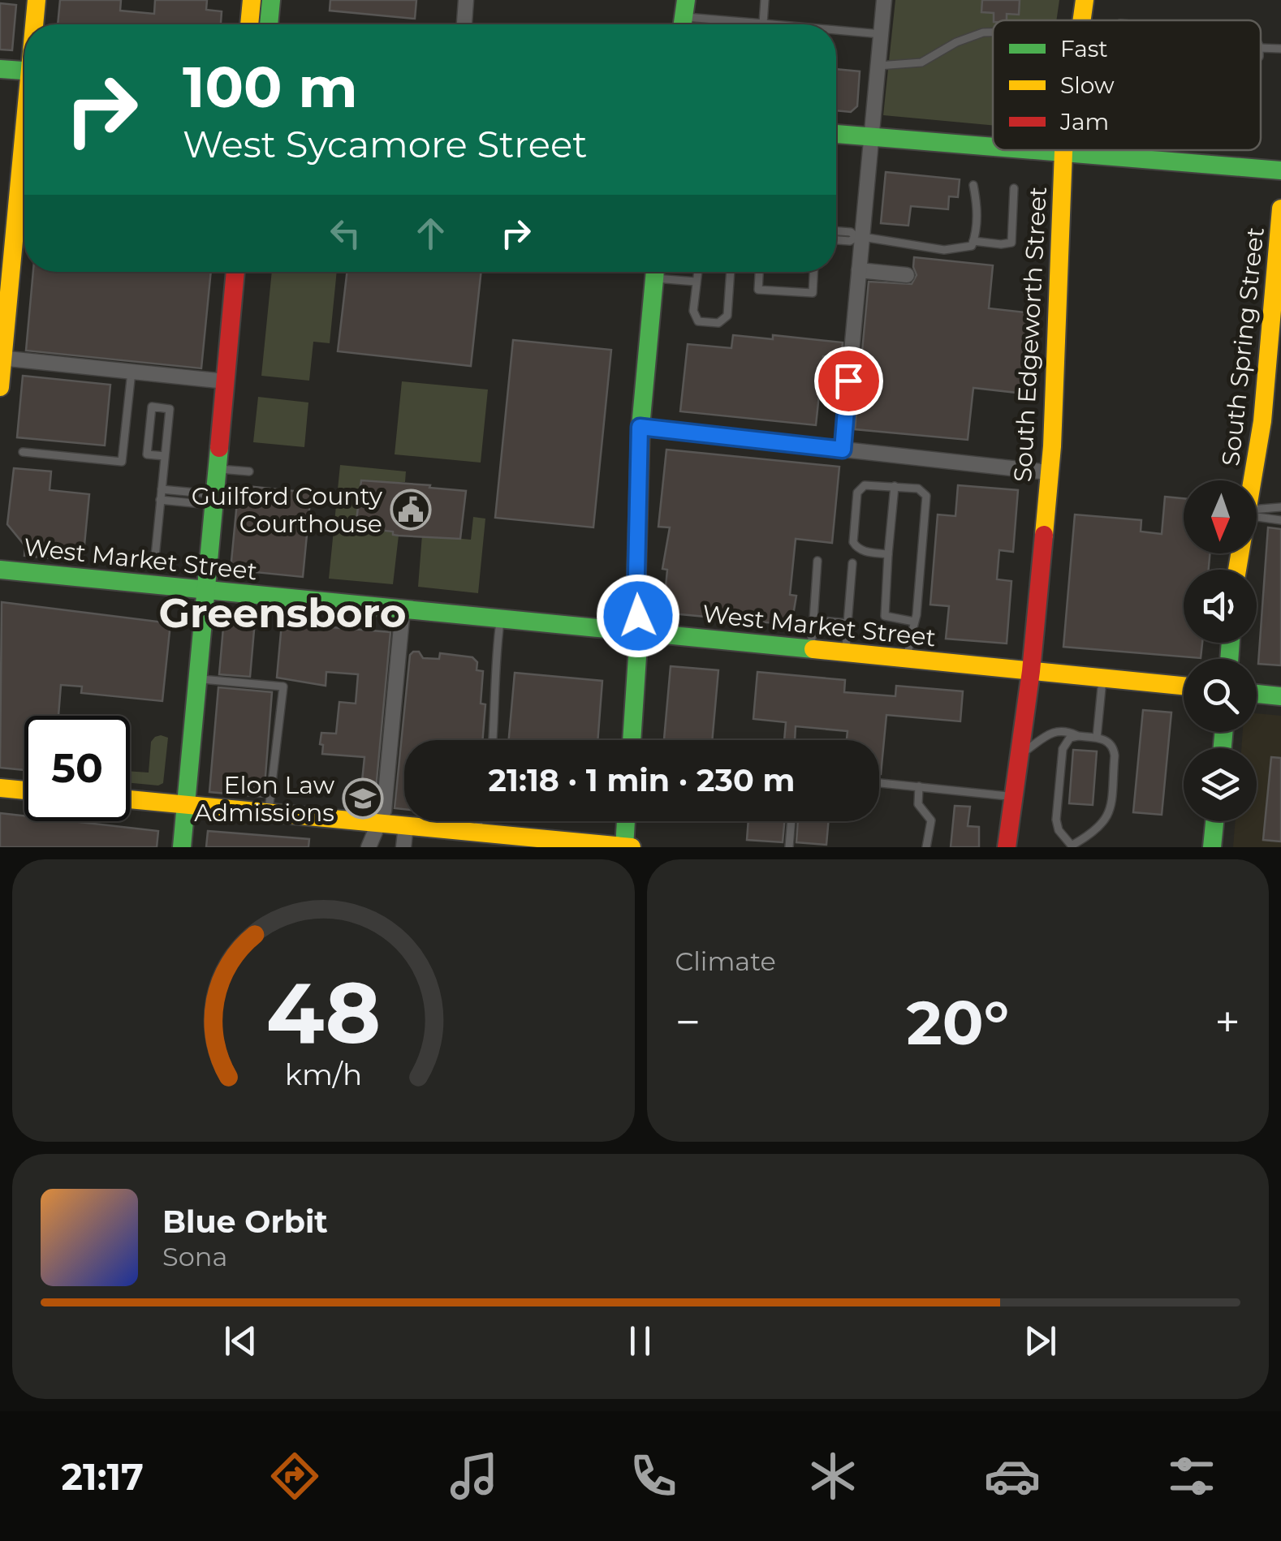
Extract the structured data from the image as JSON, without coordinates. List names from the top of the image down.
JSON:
{
  "streets": {
    "main road": ["South Edgeworth Street", "South Spring Street", "West Market Street"]
  },
  "crossings": [
    ["South Edgeworth Street", "West Market Street"]
  ],
  "districts": ["Greensboro"],
  "places": {
    "public building": ["Guilford County Courthouse"],
    "school or university": ["Elon Law Admissions"]
  },
  "legend": ["Fast", "Slow", "Jam"],
  "north": "bottom",
  "page": {
    "turn": ["100 m", "West Sycamore Street"],
    "limit": "50",
    "trip": "21:18 · 1 min · 230 m",
    "tile": "Climate",
    "heat": ["−", "20°", "+"],
    "song": ["Blue Orbit", "Sona"],
    "tabs": "21:17",
    "gauge": ["48", "km/h"]
  }
}
